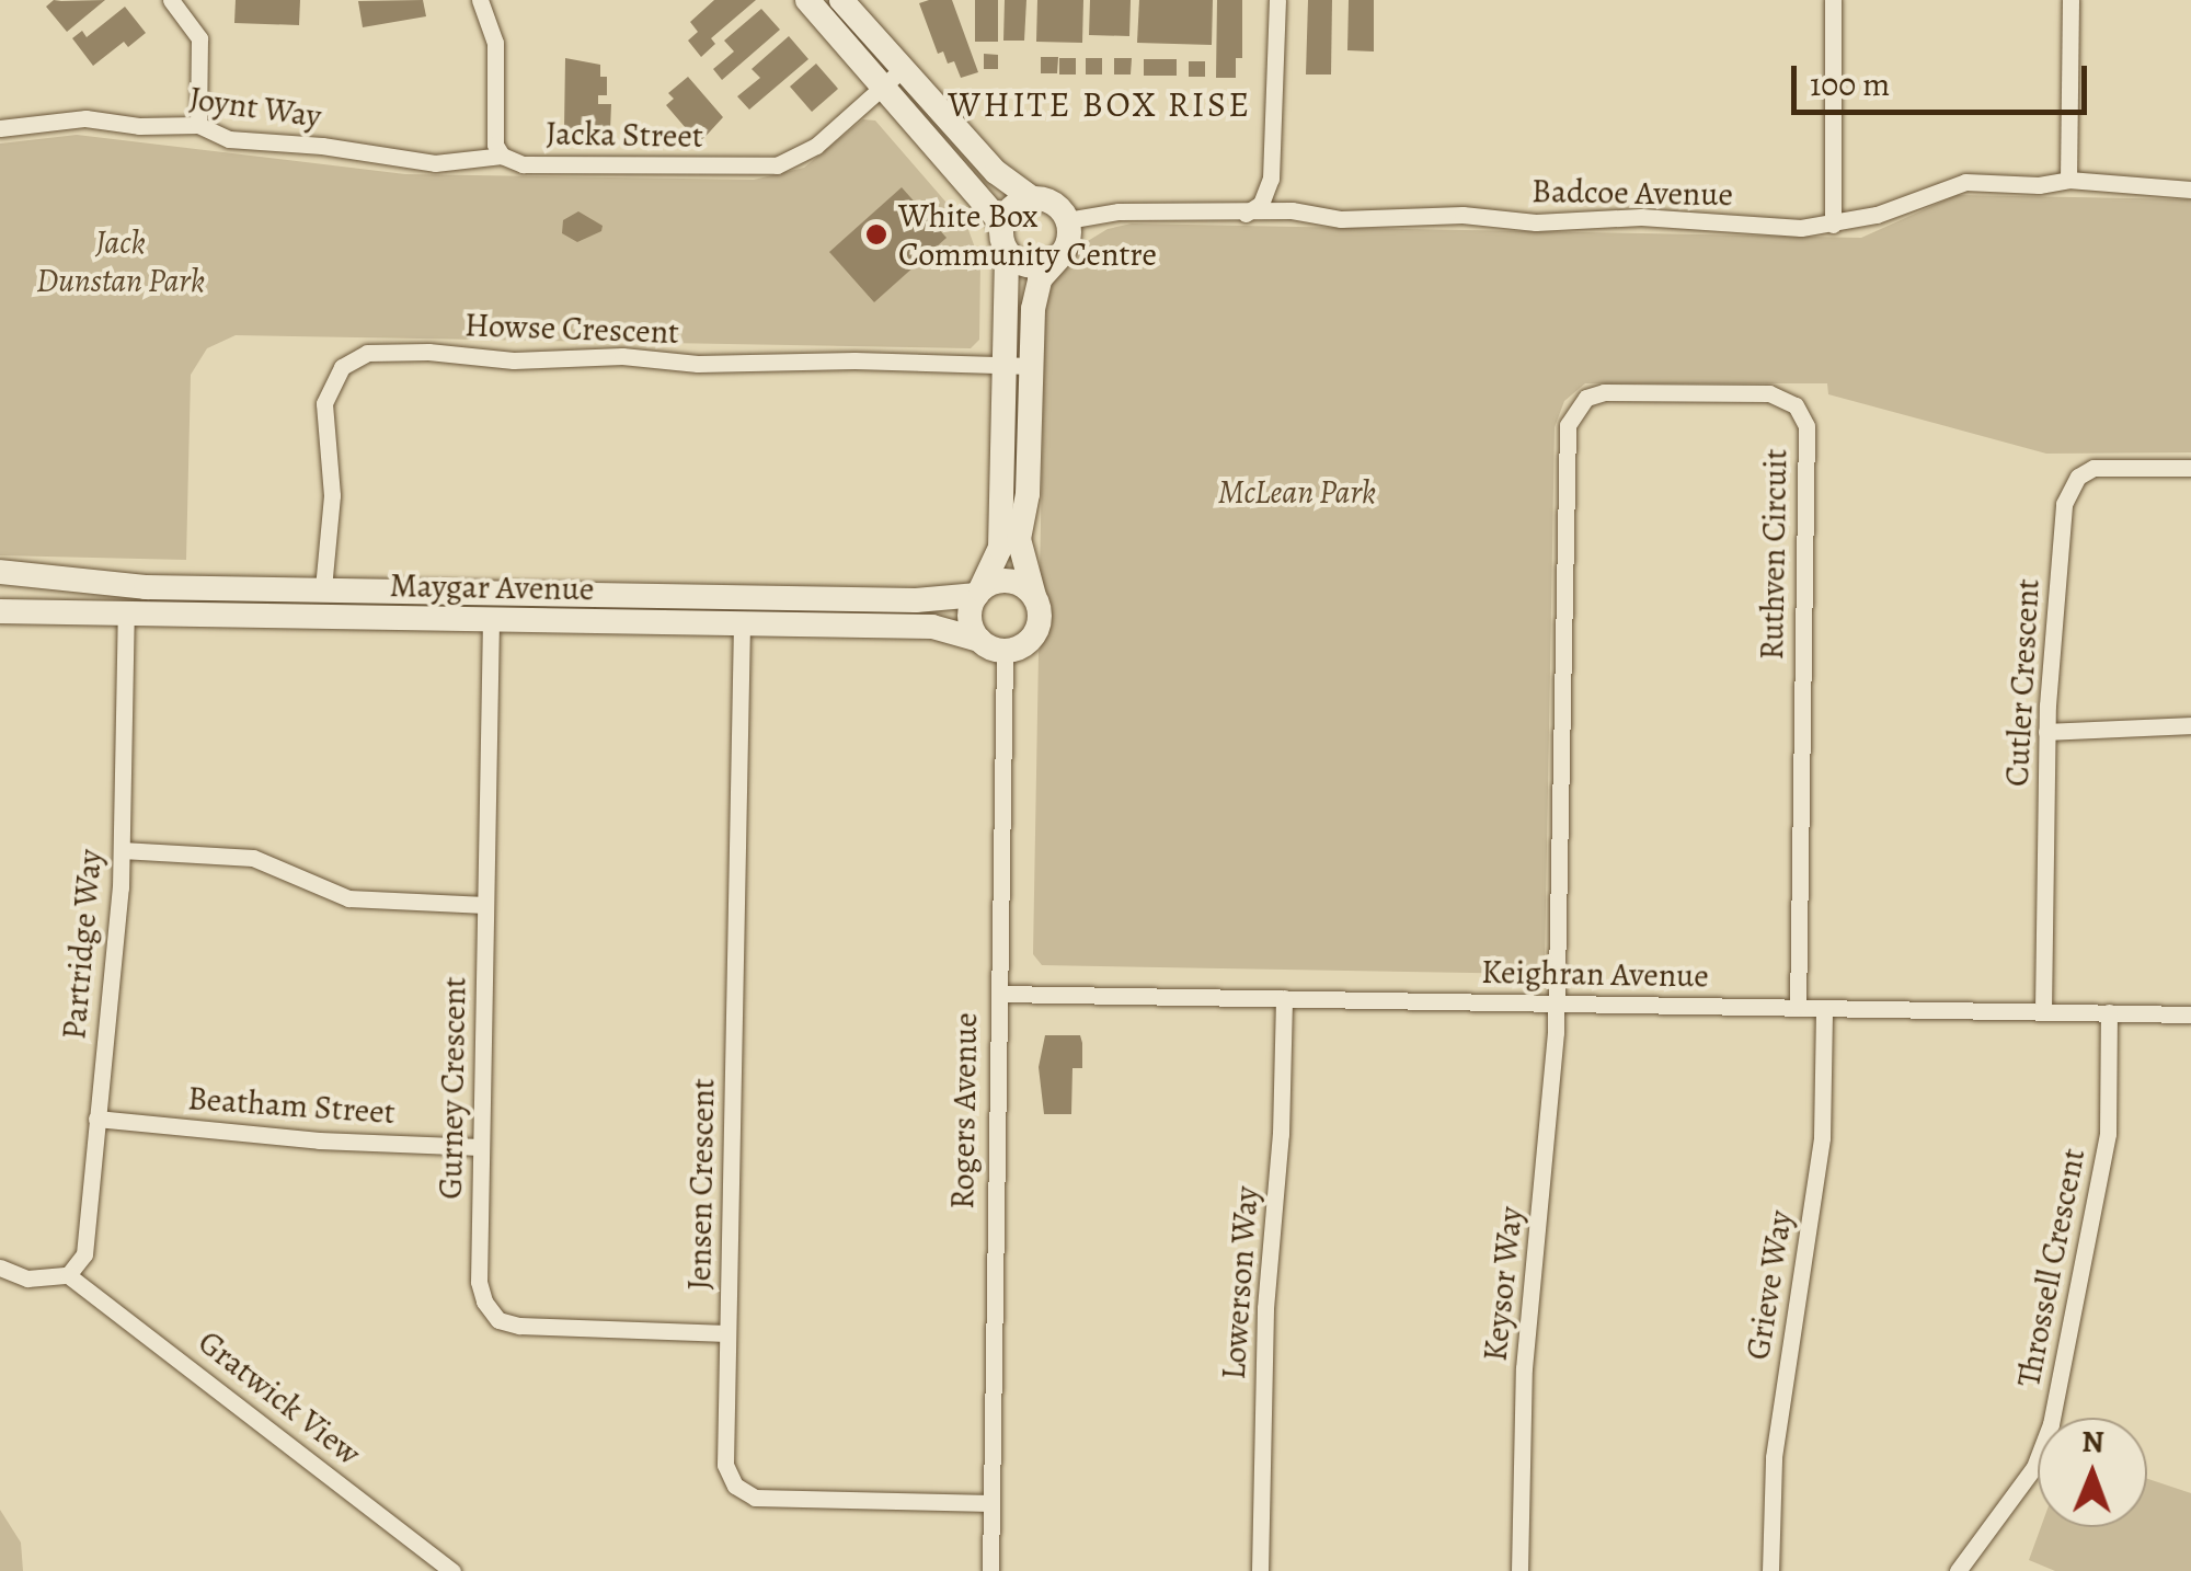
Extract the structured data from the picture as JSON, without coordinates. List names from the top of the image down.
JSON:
{
  "streets": {
    "street": [
      "Joynt Way",
      "Jacka Street",
      "Badcoe Avenue",
      "Howse Crescent",
      "Ruthven Circuit",
      "Maygar Avenue",
      "Cutler Crescent",
      "Partridge Way",
      "Keighran Avenue",
      "Gurney Crescent",
      "Beatham Street",
      "Rogers Avenue",
      "Jensen Crescent",
      "Throssell Crescent",
      "Lowerson Way",
      "Keysor Way",
      "Grieve Way",
      "Gratwick View"
    ]
  },
  "crossings": [
    ["Joynt Way", "Jacka Street"],
    ["Howse Crescent", "Maygar Avenue"],
    ["Ruthven Circuit", "Keighran Avenue"],
    ["Ruthven Circuit", "Keysor Way"],
    ["Maygar Avenue", "Partridge Way"],
    ["Maygar Avenue", "Gurney Crescent"],
    ["Maygar Avenue", "Rogers Avenue"],
    ["Maygar Avenue", "Jensen Crescent"],
    ["Cutler Crescent", "Keighran Avenue"],
    ["Partridge Way", "Beatham Street"],
    ["Partridge Way", "Gratwick View"],
    ["Keighran Avenue", "Rogers Avenue"],
    ["Keighran Avenue", "Throssell Crescent"],
    ["Keighran Avenue", "Lowerson Way"],
    ["Keighran Avenue", "Keysor Way"],
    ["Keighran Avenue", "Grieve Way"],
    ["Gurney Crescent", "Beatham Street"],
    ["Gurney Crescent", "Jensen Crescent"],
    ["Rogers Avenue", "Jensen Crescent"]
  ],
  "districts": ["WHITE BOX RISE"],
  "parks": ["Jack Dunstan Park", "McLean Park"],
  "places": ["White Box Community Centre"],
  "scale_bar": "100 m",
  "north": "top"
}
